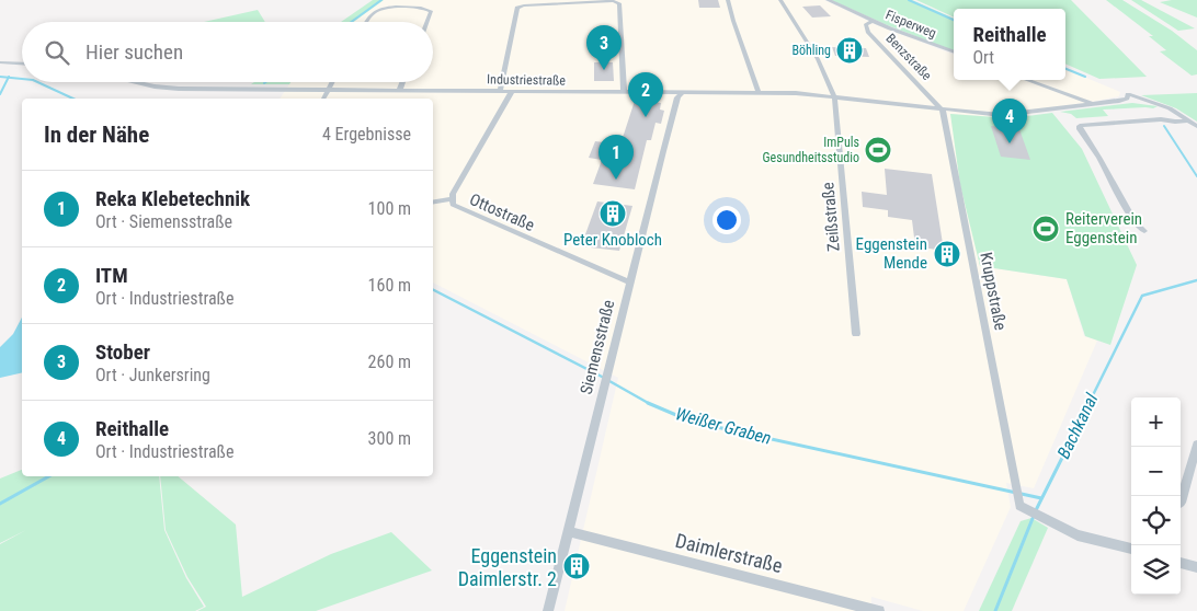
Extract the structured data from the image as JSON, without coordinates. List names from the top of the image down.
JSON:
{
  "streets": {
    "street": [
      "Fisperweg",
      "Benzstraße",
      "Industriestraße",
      "Ottostraße",
      "Zeißstraße",
      "Kruppstraße",
      "Siemensstraße",
      "Daimlerstraße"
    ]
  },
  "crossings": [
    ["Fisperweg", "Benzstraße"],
    ["Benzstraße", "Industriestraße"],
    ["Benzstraße", "Kruppstraße"],
    ["Industriestraße", "Ottostraße"],
    ["Industriestraße", "Zeißstraße"],
    ["Industriestraße", "Kruppstraße"],
    ["Industriestraße", "Siemensstraße"],
    ["Ottostraße", "Siemensstraße"],
    ["Siemensstraße", "Daimlerstraße"]
  ],
  "water": ["Weißer Graben", "Bachkanal"],
  "places": {
    "building": [
      "Böhling",
      "Peter Knobloch",
      "Eggenstein Mende",
      "Eggenstein Daimlerstr. 2"
    ],
    "sports": ["ImPuls Gesundheitsstudio", "Reiterverein Eggenstein"]
  },
  "page": {
    "popup": ["Reithalle", "Ort"],
    "search": "Hier suchen",
    "pins": [
      "3",
      "2",
      "4",
      "1"
    ],
    "heading": ["In der Nähe", "4 Ergebnisse"],
    "list": [
      {
        "mark": "1",
        "name": "Reka Klebetechnik",
        "note": "Ort · Siemensstraße",
        "value": "100 m"
      },
      {
        "mark": "2",
        "name": "ITM",
        "note": "Ort · Industriestraße",
        "value": "160 m"
      },
      {
        "mark": "3",
        "name": "Stober",
        "note": "Ort · Junkersring",
        "value": "260 m"
      },
      {
        "mark": "4",
        "name": "Reithalle",
        "note": "Ort · Industriestraße",
        "value": "300 m"
      }
    ],
    "map_buttons": ["+", "−"]
  }
}
